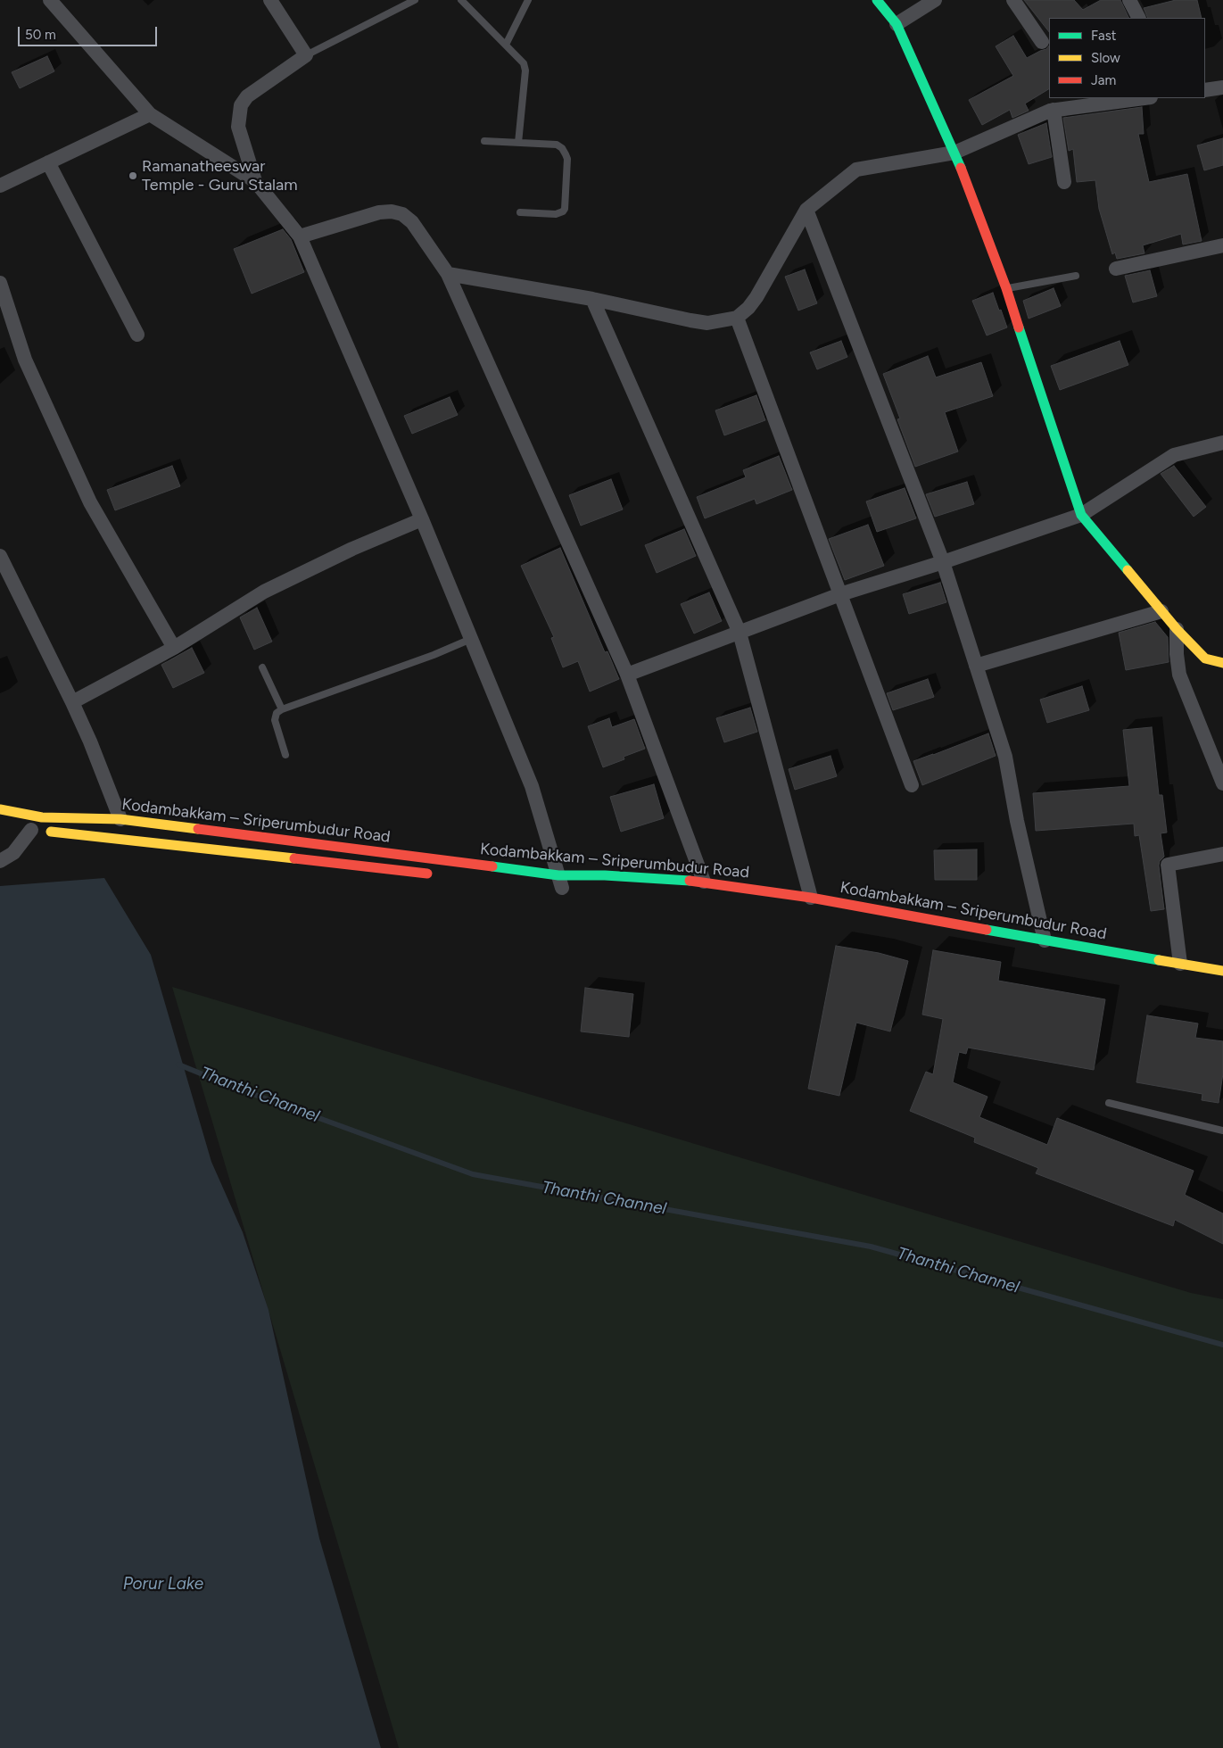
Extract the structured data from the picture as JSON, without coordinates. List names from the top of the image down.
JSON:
{
  "streets": {
    "main road": ["Kodambakkam – Sriperumbudur Road"]
  },
  "water": ["Thanthi Channel", "Porur Lake"],
  "places": ["Ramanatheeswar Temple - Guru Stalam"],
  "legend": ["Fast", "Slow", "Jam"],
  "scale_bar": "50 m"
}
